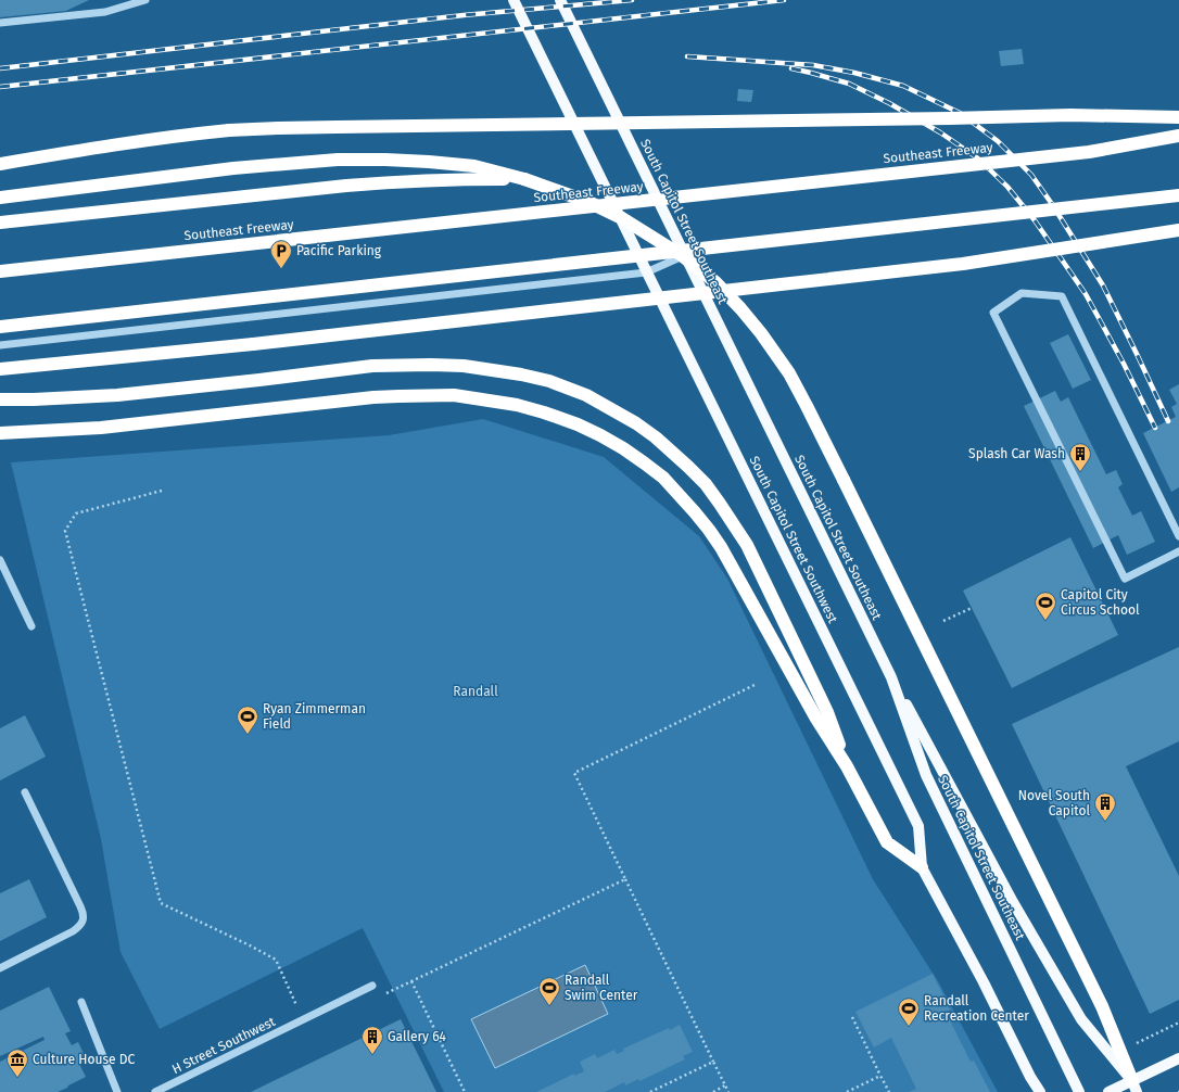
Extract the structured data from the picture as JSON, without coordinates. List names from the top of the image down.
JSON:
{
  "streets": {
    "highway": ["Southeast Freeway"],
    "main road": ["South Capitol Street Southeast", "South Capitol Street Southwest"],
    "street": ["H Street Southwest"]
  },
  "parks": ["Randall"],
  "places": {
    "parking": ["Pacific Parking"],
    "building": ["Splash Car Wash", "Novel South Capitol", "Gallery 64"],
    "sports": [
      "Capitol City Circus School",
      "Ryan Zimmerman Field",
      "Randall Swim Center",
      "Randall Recreation Center"
    ],
    "museum": ["Culture House DC"]
  }
}
